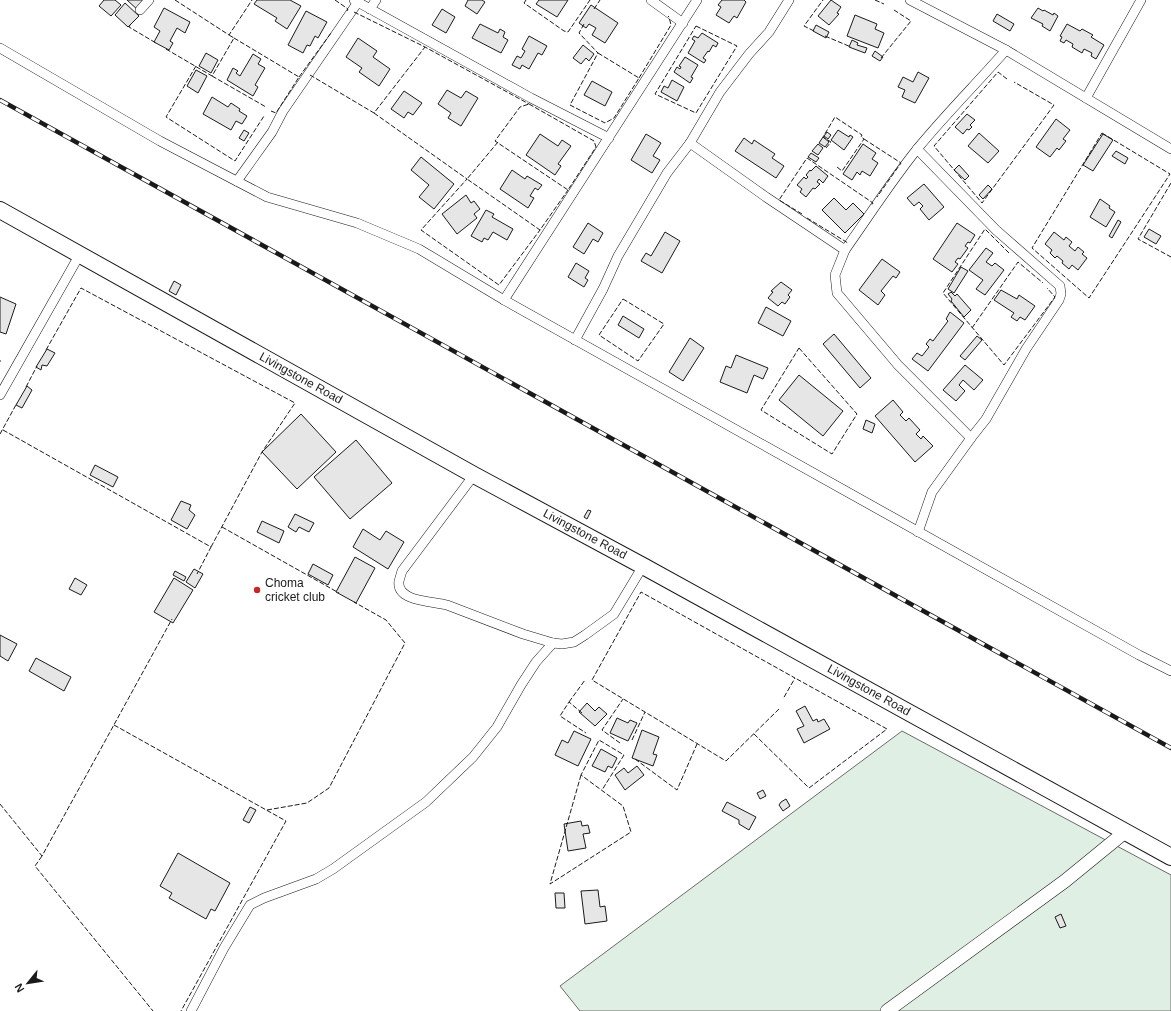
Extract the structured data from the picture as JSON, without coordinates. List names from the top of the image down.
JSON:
{
  "streets": {
    "highway": ["Livingstone Road"]
  },
  "places": ["Choma cricket club"],
  "north": "bottom left"
}
